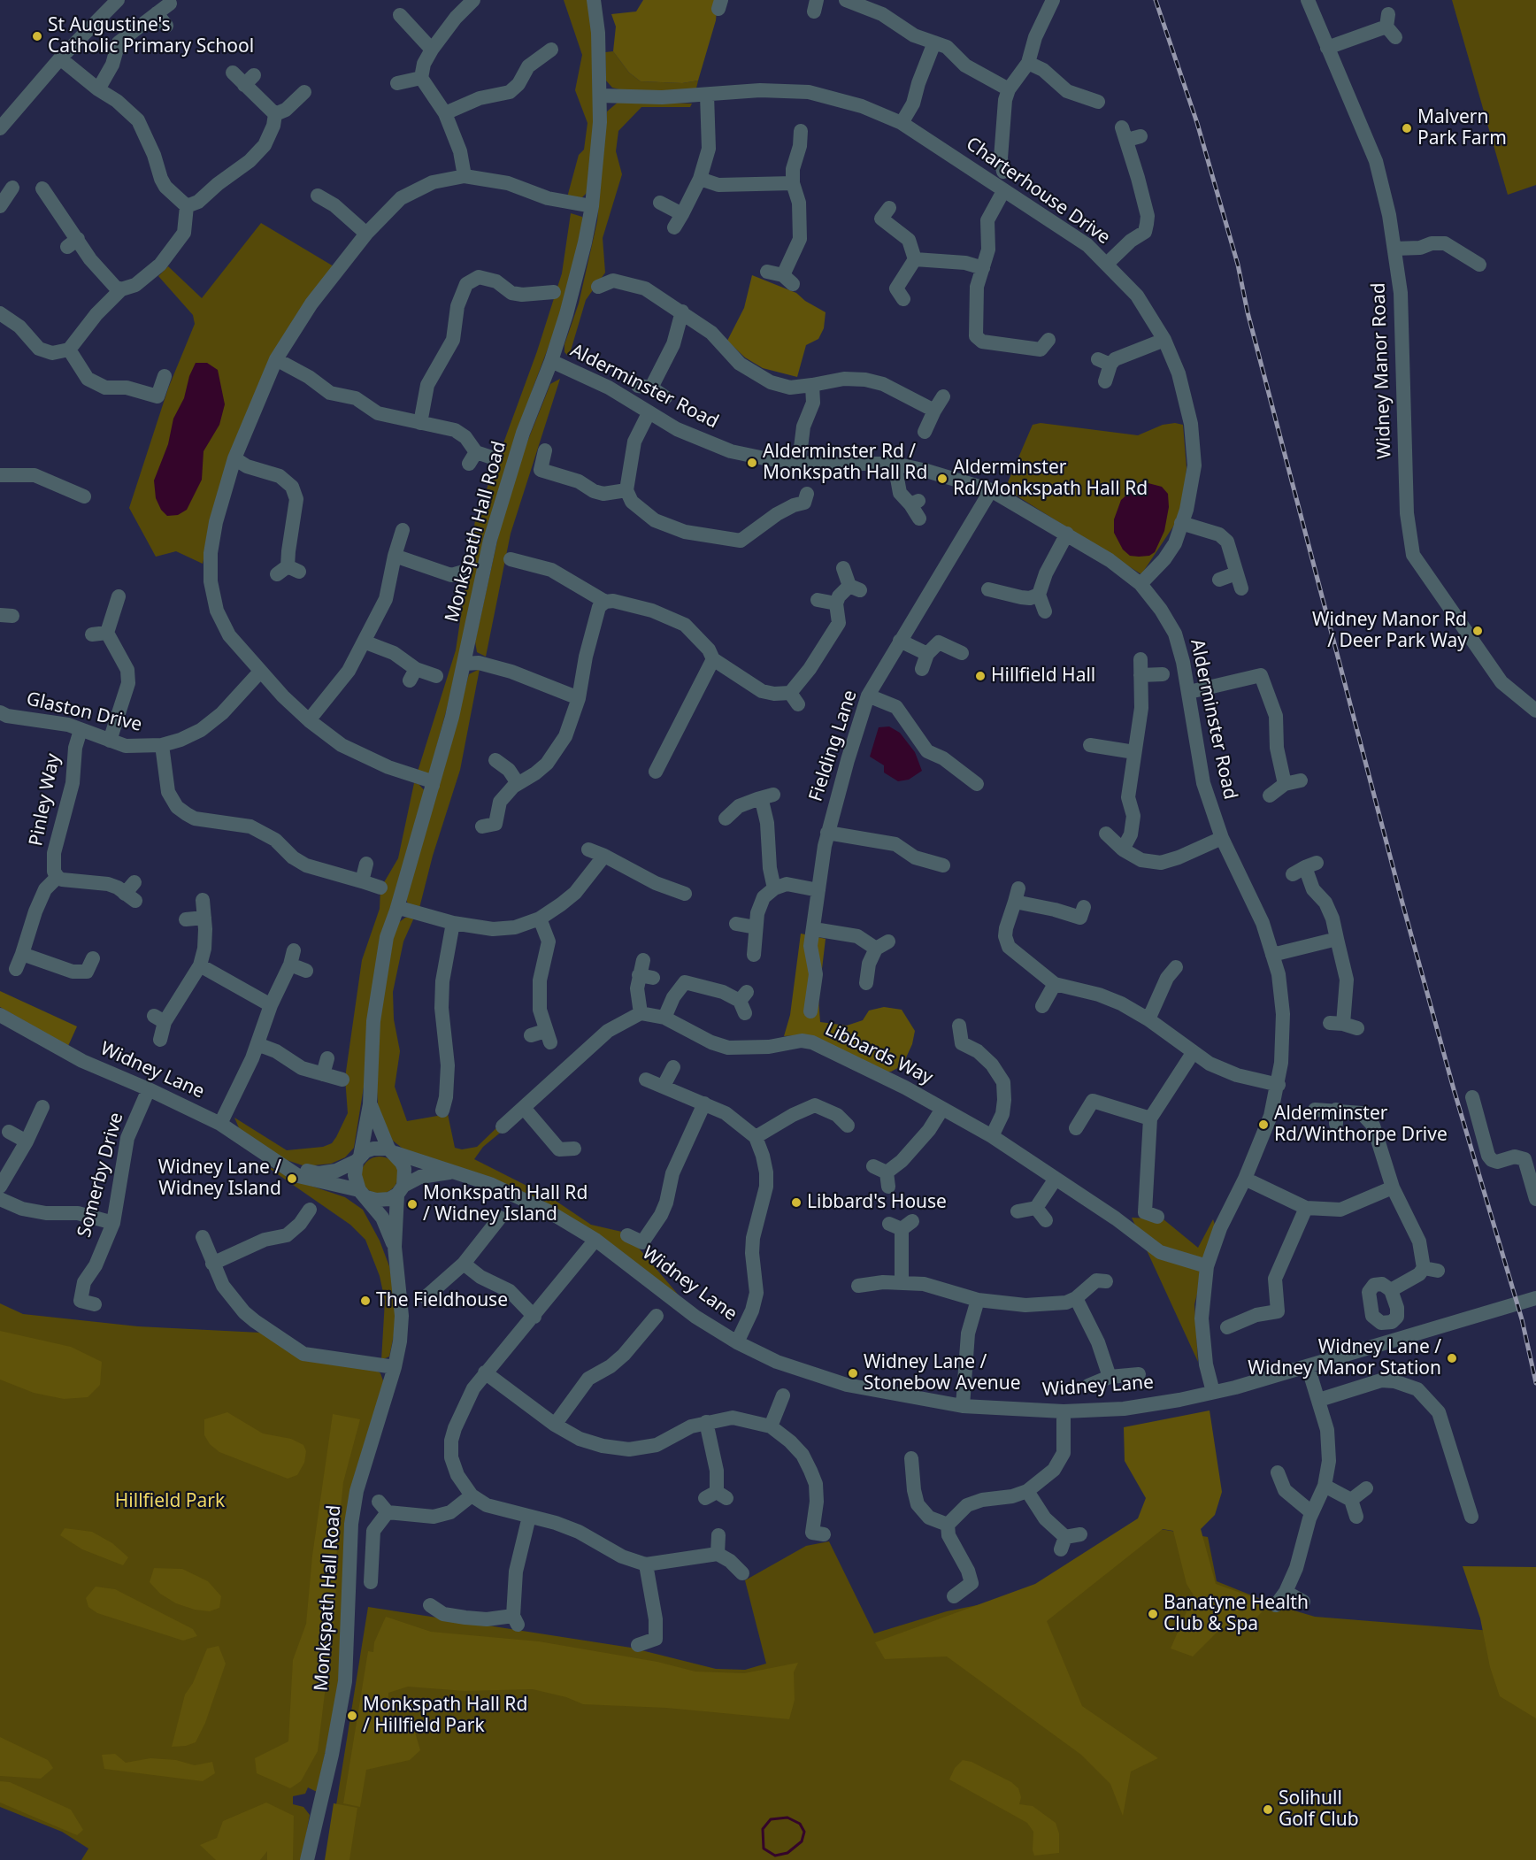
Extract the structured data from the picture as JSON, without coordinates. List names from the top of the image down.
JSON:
{
  "streets": {
    "street": [
      "Charterhouse Drive",
      "Widney Manor Road",
      "Alderminster Road",
      "Monkspath Hall Road",
      "Glaston Drive",
      "Fielding Lane",
      "Pinley Way",
      "Libbards Way",
      "Widney Lane",
      "Somerby Drive"
    ]
  },
  "crossings": [
    ["Charterhouse Drive", "Alderminster Road"],
    ["Charterhouse Drive", "Monkspath Hall Road"],
    ["Alderminster Road", "Monkspath Hall Road"],
    ["Alderminster Road", "Fielding Lane"],
    ["Alderminster Road", "Libbards Way"],
    ["Alderminster Road", "Widney Lane"],
    ["Monkspath Hall Road", "Widney Lane"],
    ["Glaston Drive", "Pinley Way"],
    ["Widney Lane", "Somerby Drive"]
  ],
  "parks": ["Hillfield Park"],
  "places": [
    "St Augustine's Catholic Primary School",
    "Malvern Park Farm",
    "Alderminster Rd / Monkspath Hall Rd",
    "Alderminster Rd/Monkspath Hall Rd",
    "Widney Manor Rd / Deer Park Way",
    "Hillfield Hall",
    "Alderminster Rd/Winthorpe Drive",
    "Widney Lane / Widney Island",
    "Libbard's House",
    "Monkspath Hall Rd / Widney Island",
    "The Fieldhouse",
    "Widney Lane / Widney Manor Station",
    "Widney Lane / Stonebow Avenue",
    "Banatyne Health Club & Spa",
    "Monkspath Hall Rd / Hillfield Park",
    "Solihull Golf Club"
  ]
}
